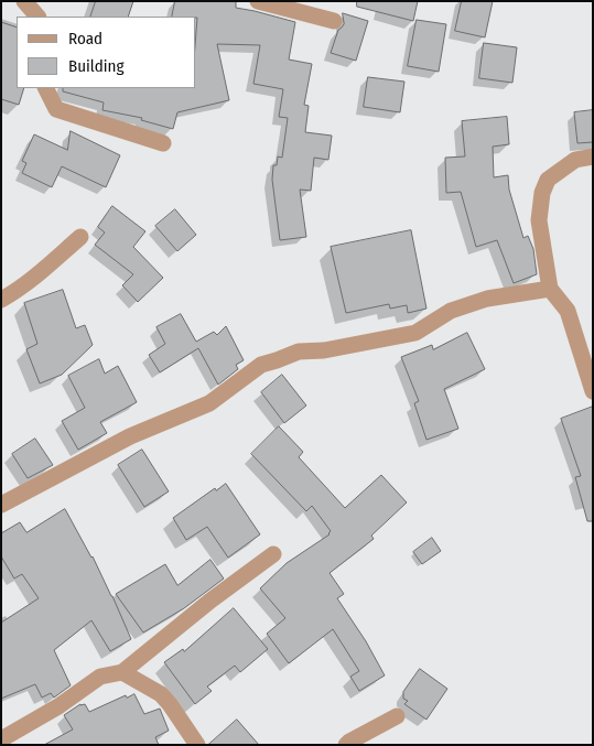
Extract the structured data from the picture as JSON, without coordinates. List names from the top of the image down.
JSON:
{
  "legend": ["Road", "Building"]
}
